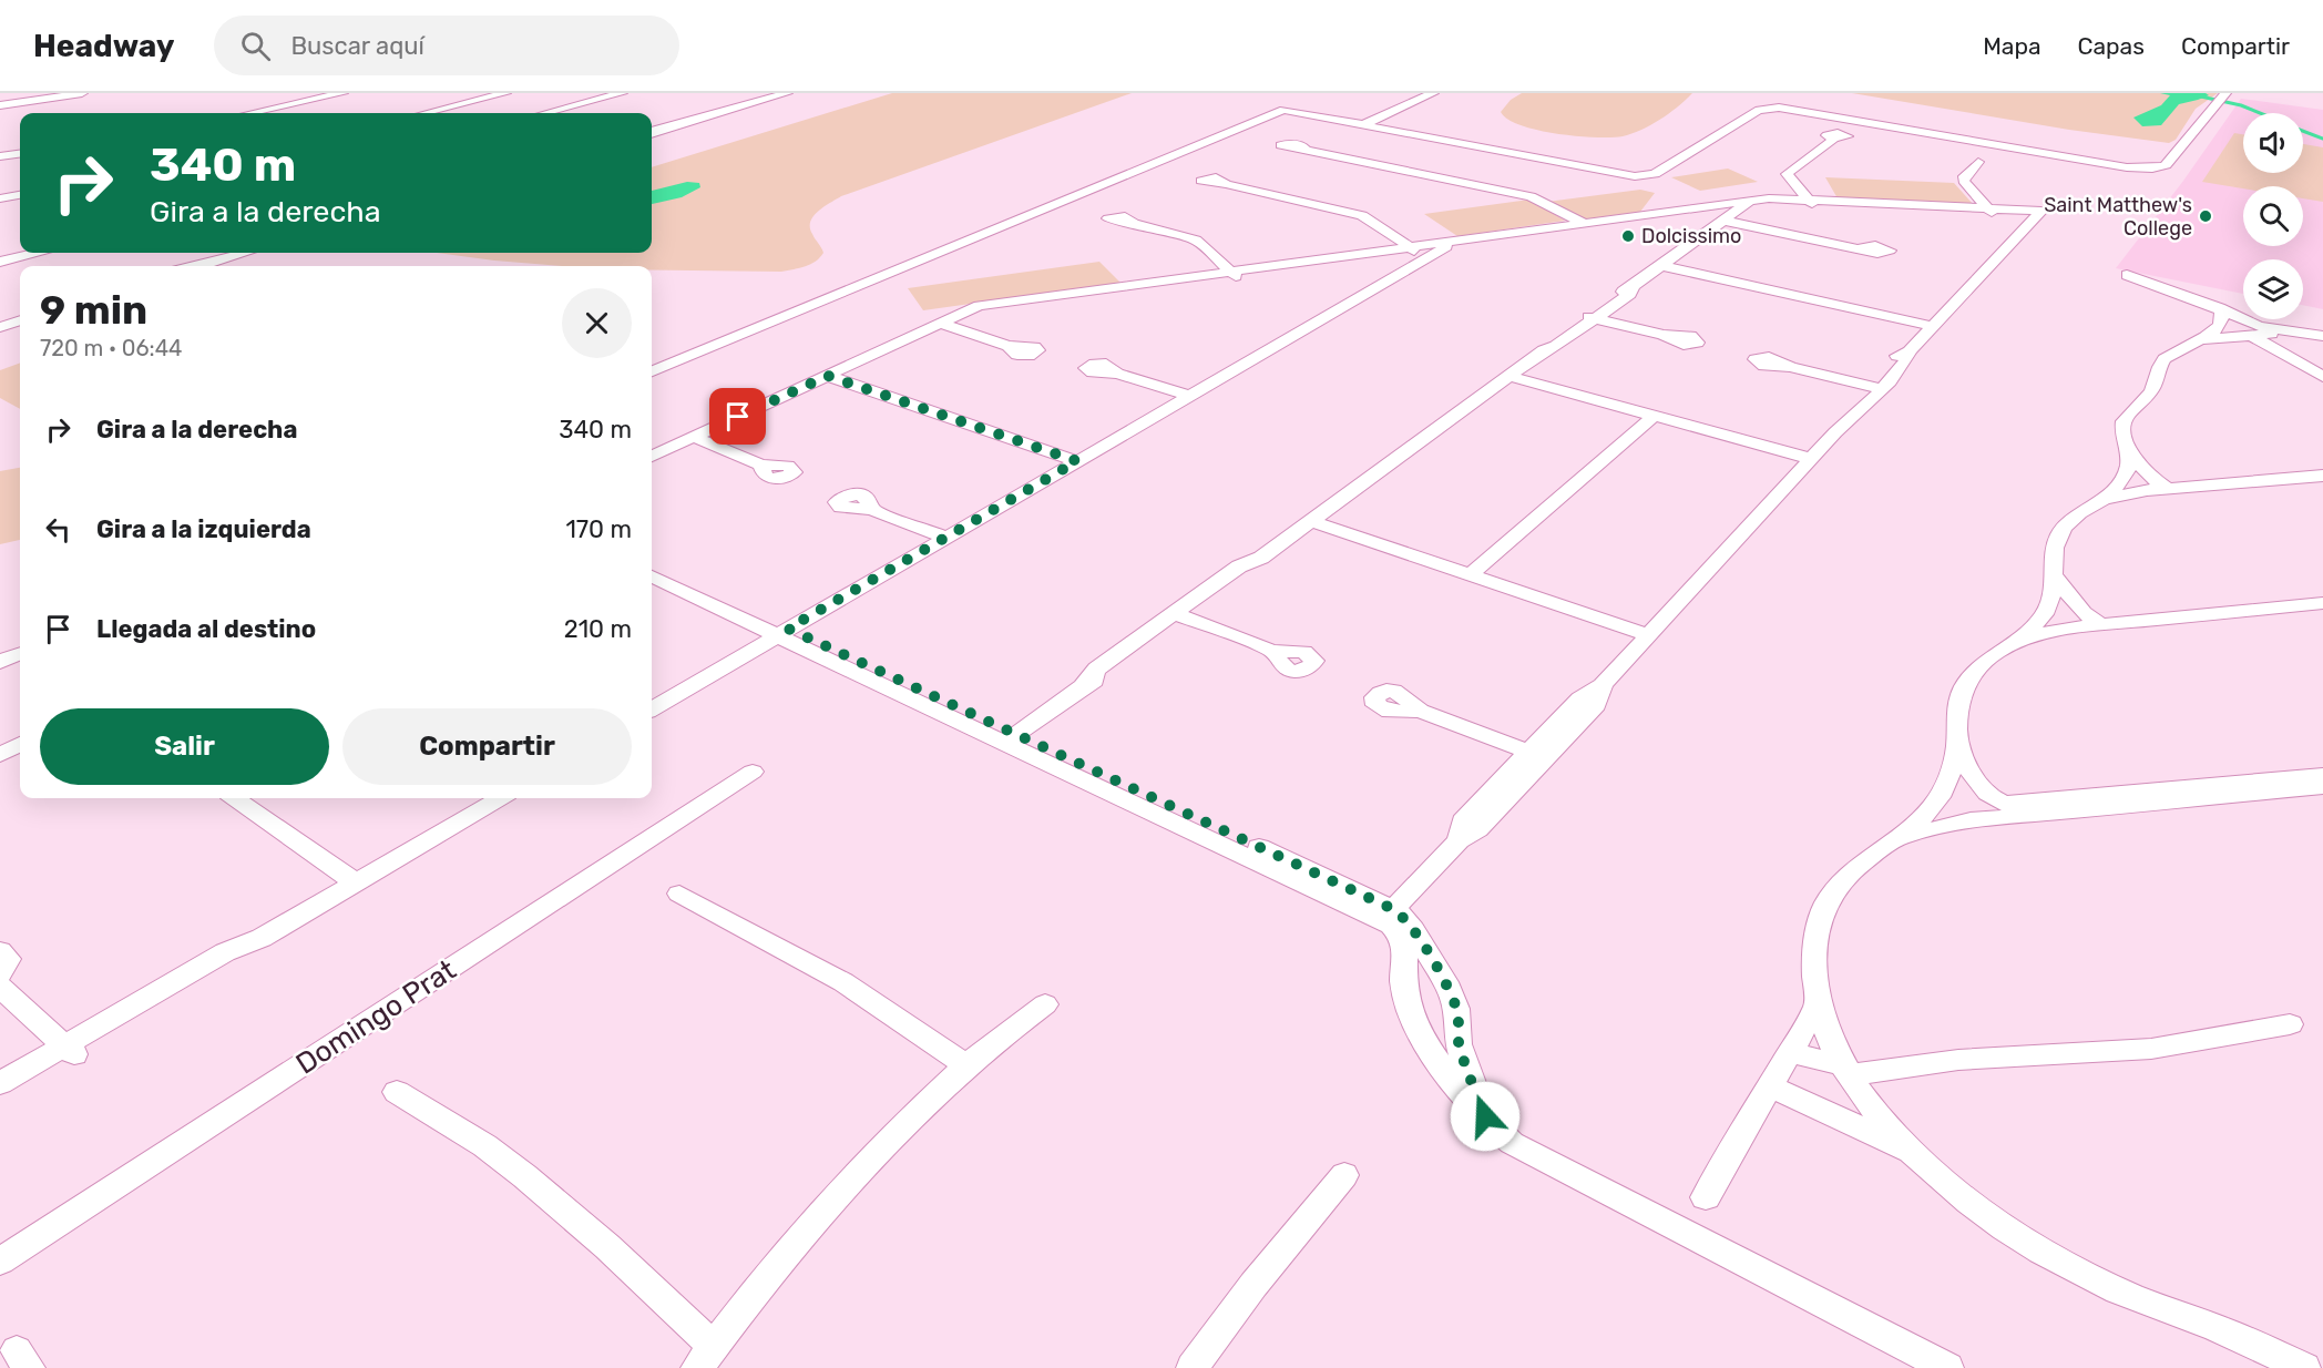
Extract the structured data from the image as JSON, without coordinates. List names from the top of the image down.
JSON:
{
  "streets": {
    "street": ["Domingo Prat"]
  },
  "places": ["Saint Matthew's College", "Dolcissimo"],
  "page": {
    "header": "Headway",
    "search": "Buscar aquí",
    "nav": ["Mapa", "Capas", "Compartir"],
    "turn": ["340 m", "Gira a la derecha"],
    "heading": ["9 min", "720 m · 06:44"],
    "list": [
      {
        "name": "Gira a la derecha",
        "value": "340 m"
      },
      {
        "name": "Gira a la izquierda",
        "value": "170 m"
      },
      {
        "name": "Llegada al destino",
        "value": "210 m"
      }
    ],
    "buttons": ["Salir", "Compartir"]
  }
}
